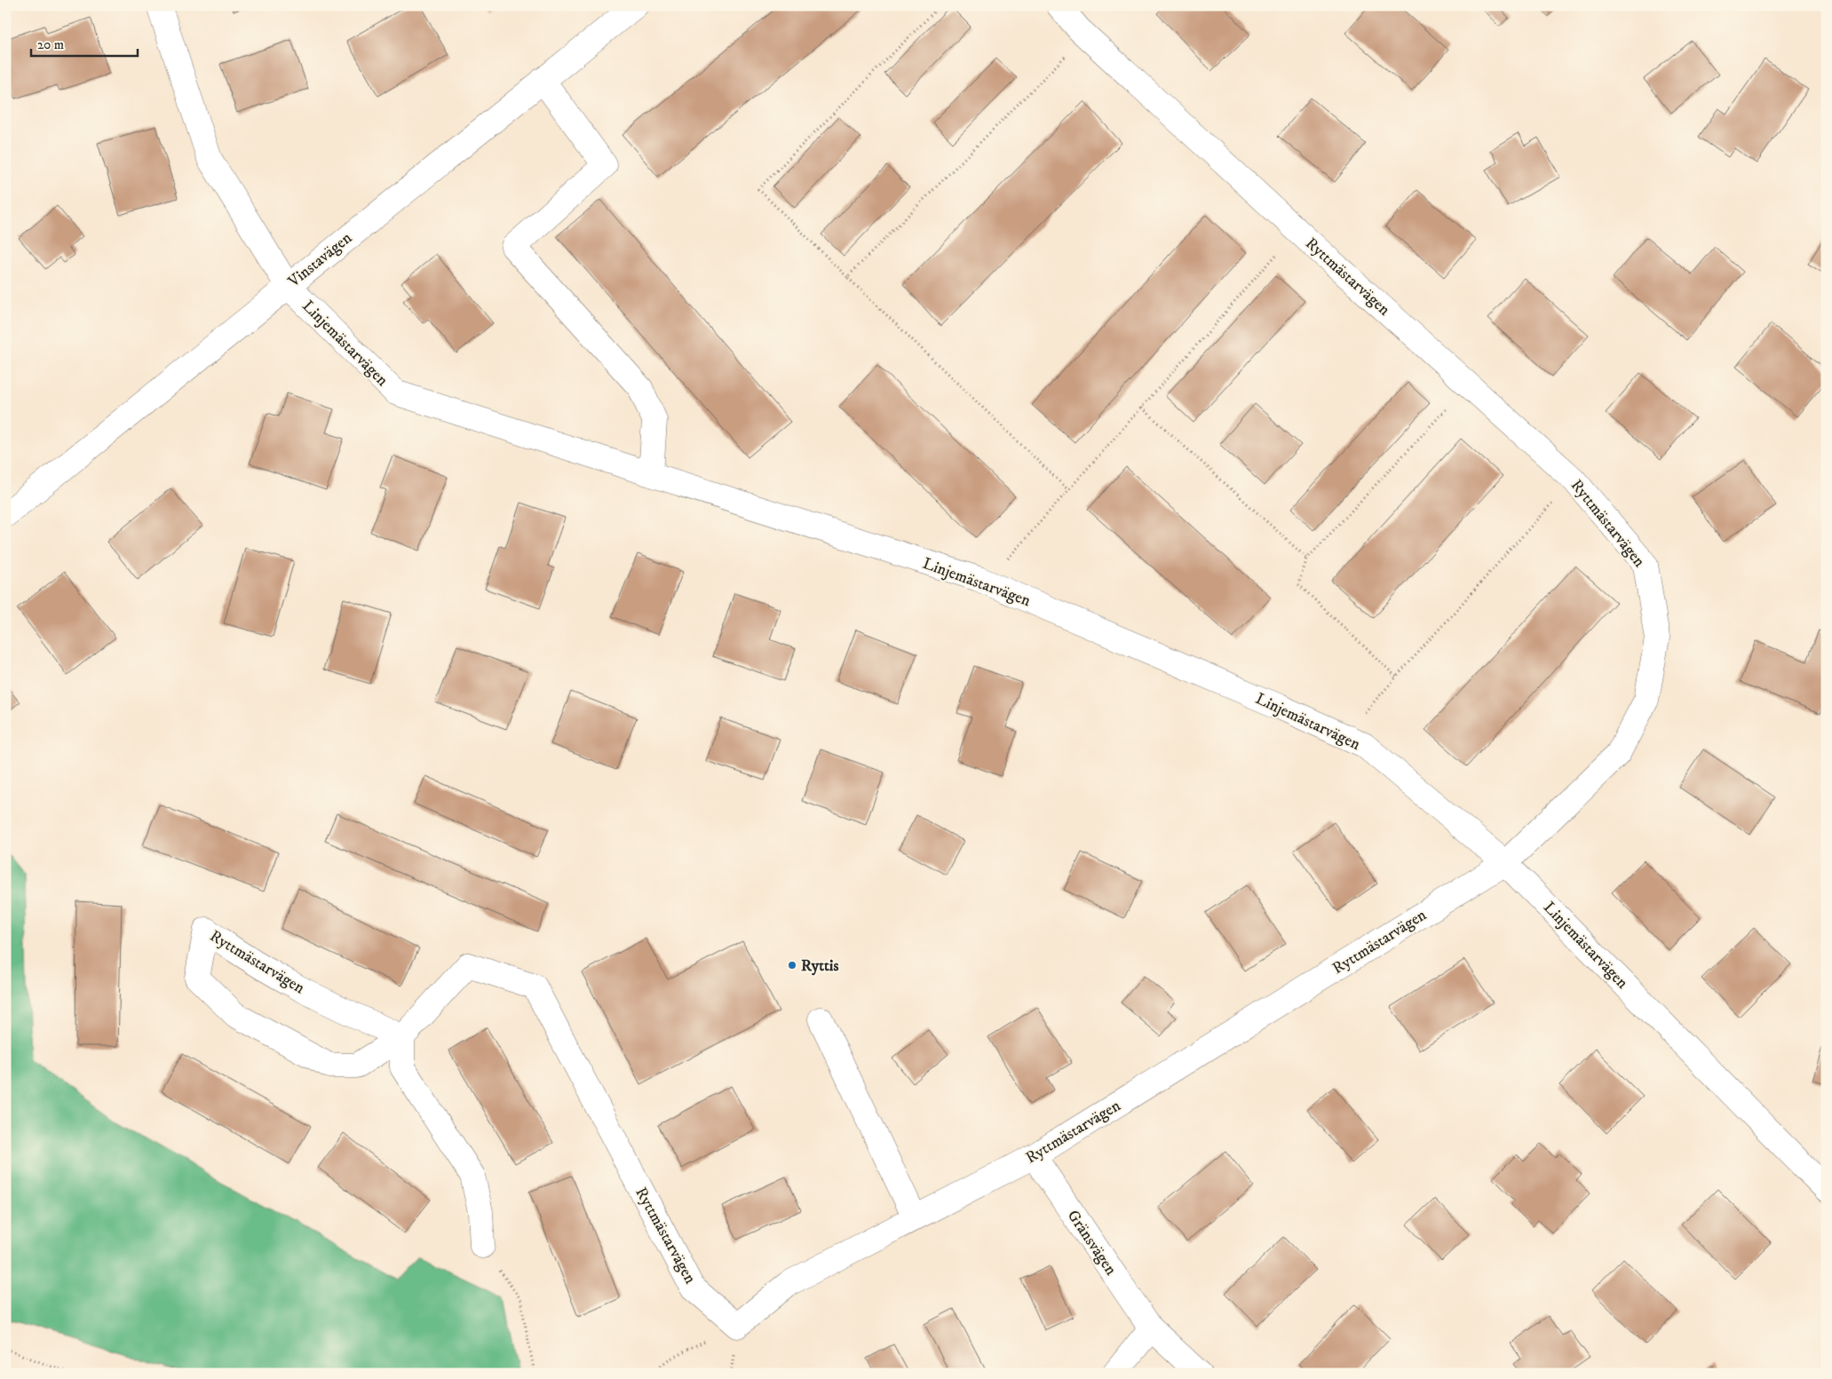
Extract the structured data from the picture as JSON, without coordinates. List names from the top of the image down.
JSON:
{
  "streets": {
    "street": [
      "Vinstavägen",
      "Ryttmästarvägen",
      "Linjemästarvägen",
      "Gränsvägen"
    ]
  },
  "crossings": [
    ["Vinstavägen", "Linjemästarvägen"],
    ["Ryttmästarvägen", "Linjemästarvägen"],
    ["Ryttmästarvägen", "Gränsvägen"]
  ],
  "places": ["Ryttis"],
  "scale_bar": "20 m"
}
